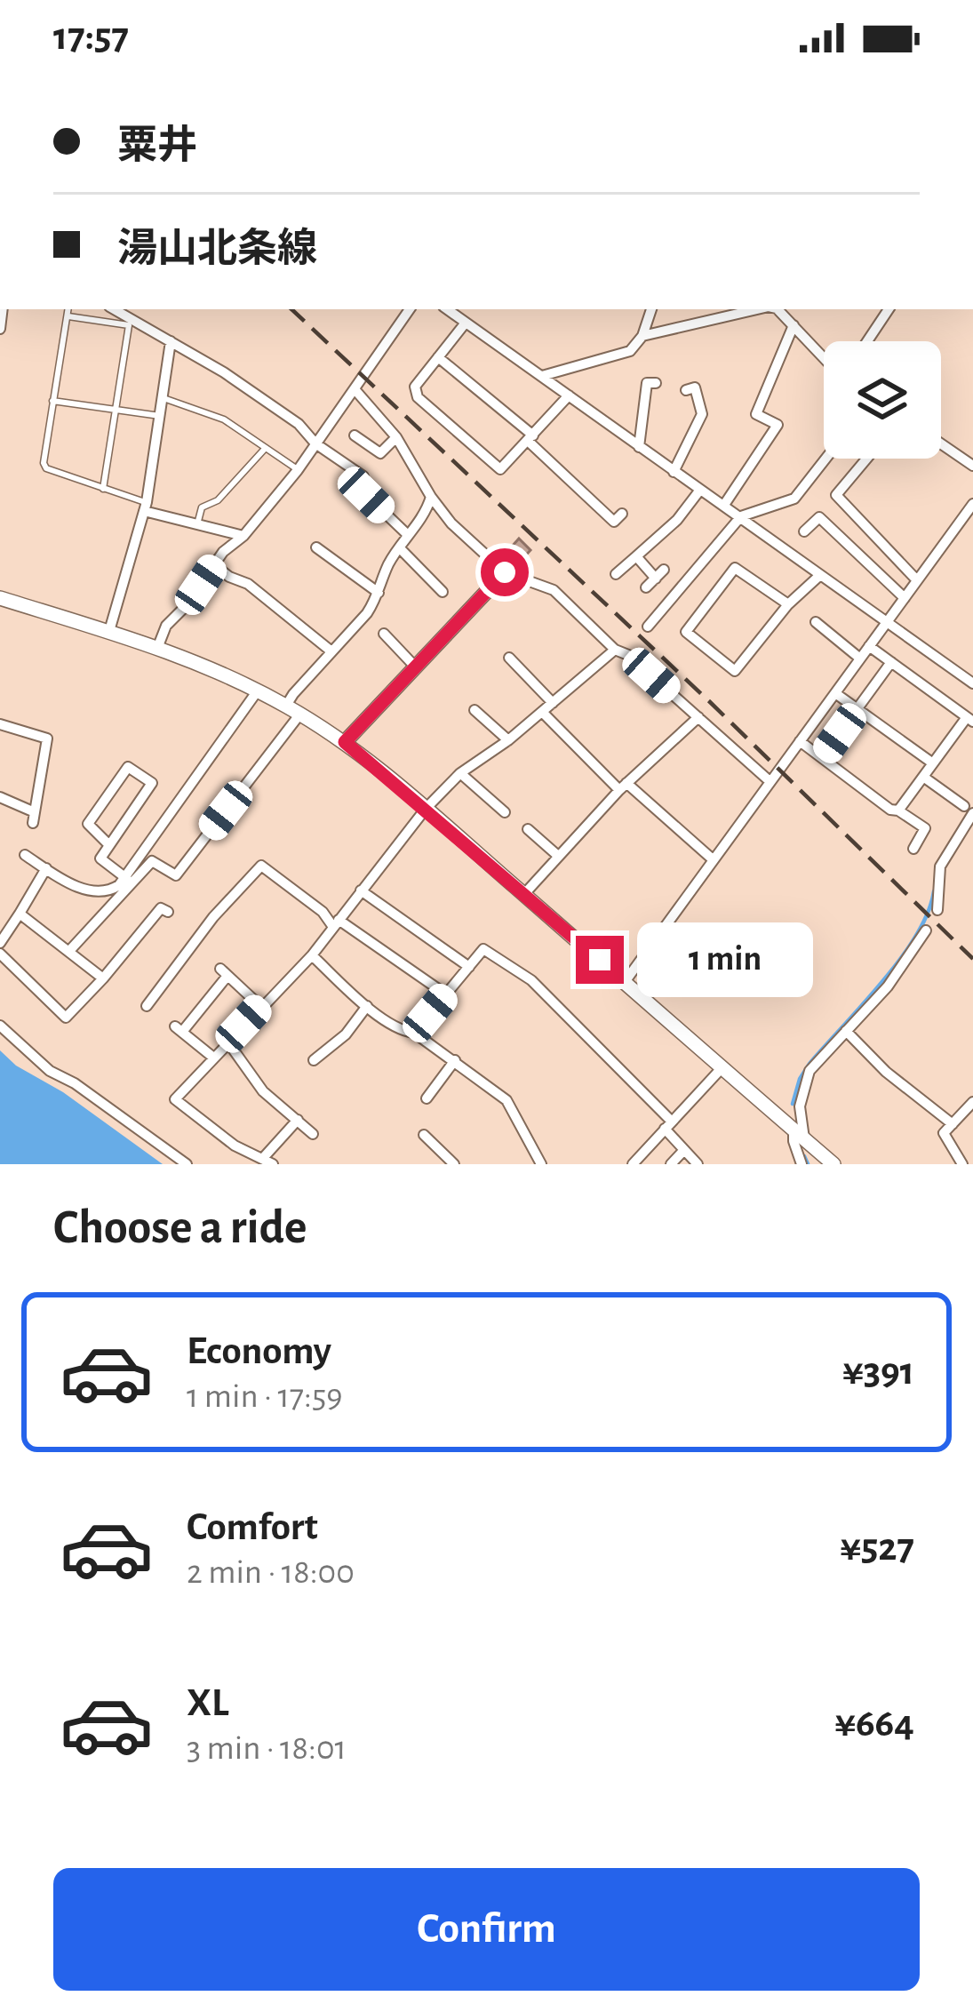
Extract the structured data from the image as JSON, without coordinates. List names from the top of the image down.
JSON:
{
  "page": {
    "status": "17:57",
    "banner": ["粟井", "湯山北条線"],
    "bubble": "1 min",
    "heading": "Choose a ride",
    "list": [
      {
        "name": "Economy",
        "note": "1 min · 17:59",
        "value": "¥391"
      },
      {
        "name": "Comfort",
        "note": "2 min · 18:00",
        "value": "¥527"
      },
      {
        "name": "XL",
        "note": "3 min · 18:01",
        "value": "¥664"
      }
    ],
    "buttons": "Confirm"
  }
}
